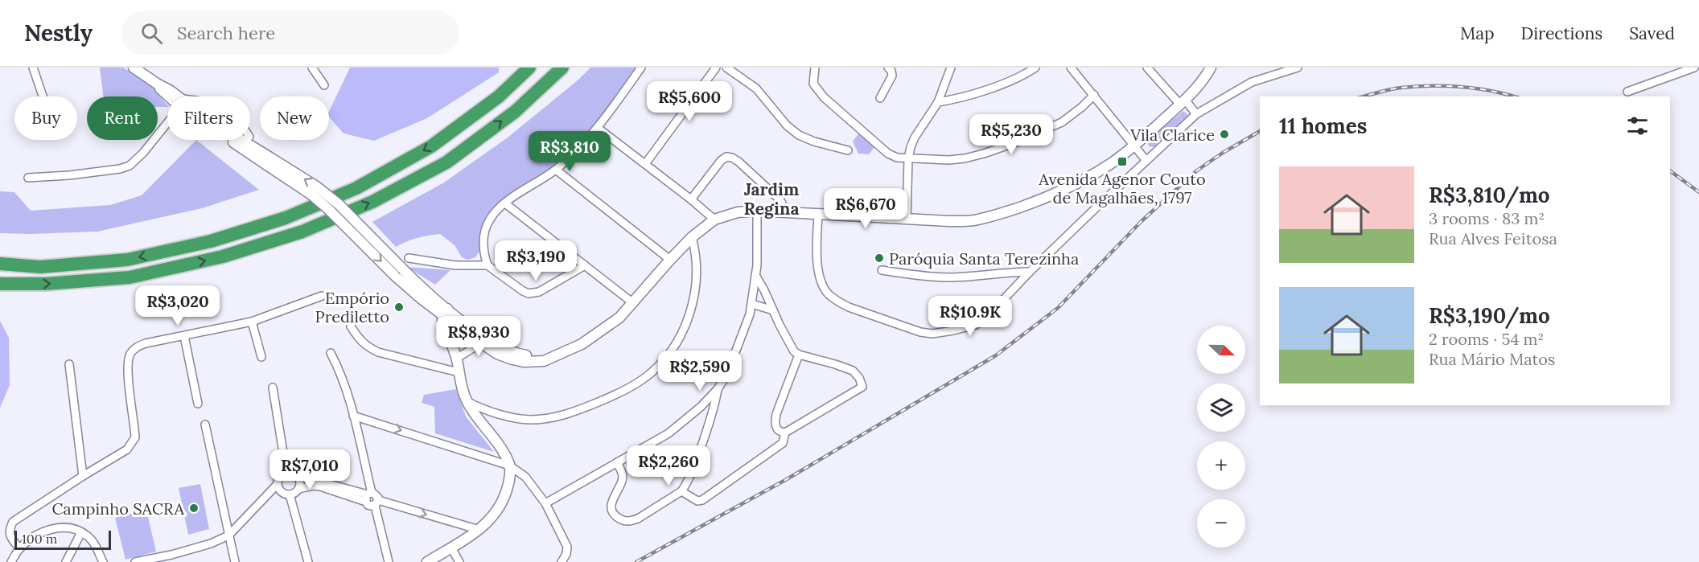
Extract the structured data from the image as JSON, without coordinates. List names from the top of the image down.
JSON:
{
  "districts": ["Jardim Regina"],
  "places": {
    "other": [
      "Vila Clarice",
      "Paróquia Santa Terezinha",
      "Empório Prediletto",
      "Campinho SACRA"
    ],
    "transit": ["Avenida Agenor Couto de Magalhães, 1797"]
  },
  "scale_bar": "100 m",
  "north": "right",
  "page": {
    "header": "Nestly",
    "search": "Search here",
    "nav": ["Map", "Directions", "Saved"],
    "price": [
      "R$5,600",
      "R$5,230",
      "R$3,810",
      "R$6,670",
      "R$3,190",
      "R$3,020",
      "R$10.9K",
      "R$8,930",
      "R$2,590",
      "R$2,260",
      "R$7,010"
    ],
    "chip": [
      "Buy",
      "Rent",
      "Filters",
      "New"
    ],
    "heading": "11 homes",
    "list": [
      {
        "name": "R$3,810/mo",
        "note": "3 rooms · 83 m² · Rua Alves Feitosa"
      },
      {
        "name": "R$3,190/mo",
        "note": "2 rooms · 54 m² · Rua Mário Matos"
      }
    ],
    "map_buttons": ["+", "−"],
    "scale": "100 m"
  }
}
